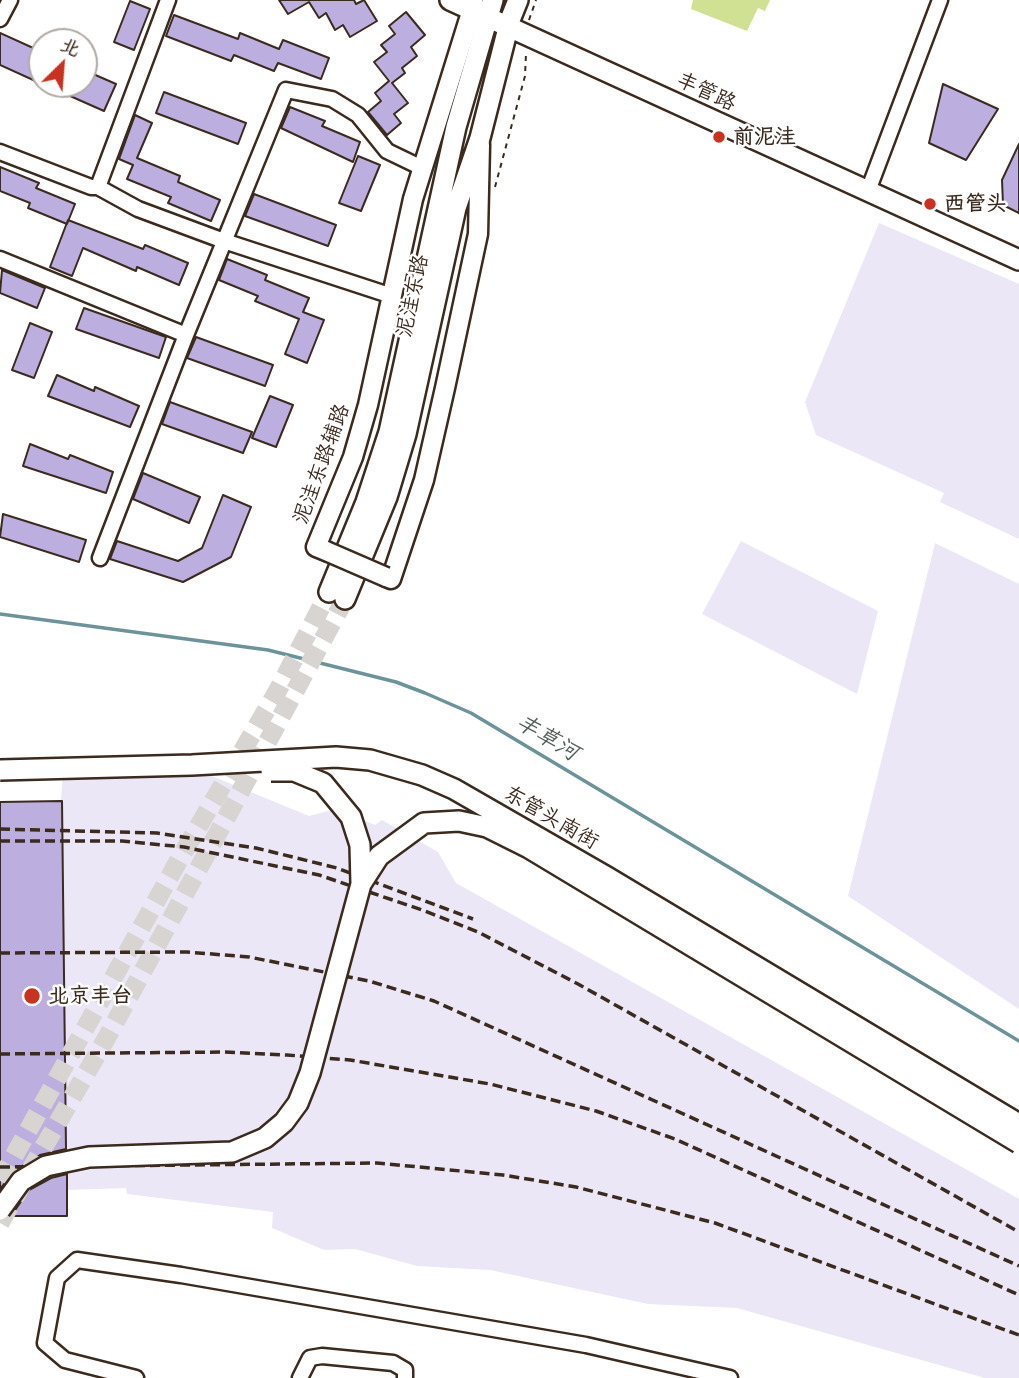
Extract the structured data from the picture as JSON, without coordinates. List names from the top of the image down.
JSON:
{
  "streets": {
    "main road": ["丰管路", "泥洼东路", "东管头南街"],
    "street": ["泥洼东路辅路"]
  },
  "crossings": [
    ["丰管路", "泥洼东路"],
    ["丰管路", "泥洼东路辅路"],
    ["泥洼东路", "泥洼东路辅路"]
  ],
  "water": ["丰草河"],
  "places": ["前泥洼", "西管头", "北京丰台"],
  "north": "top right"
}
